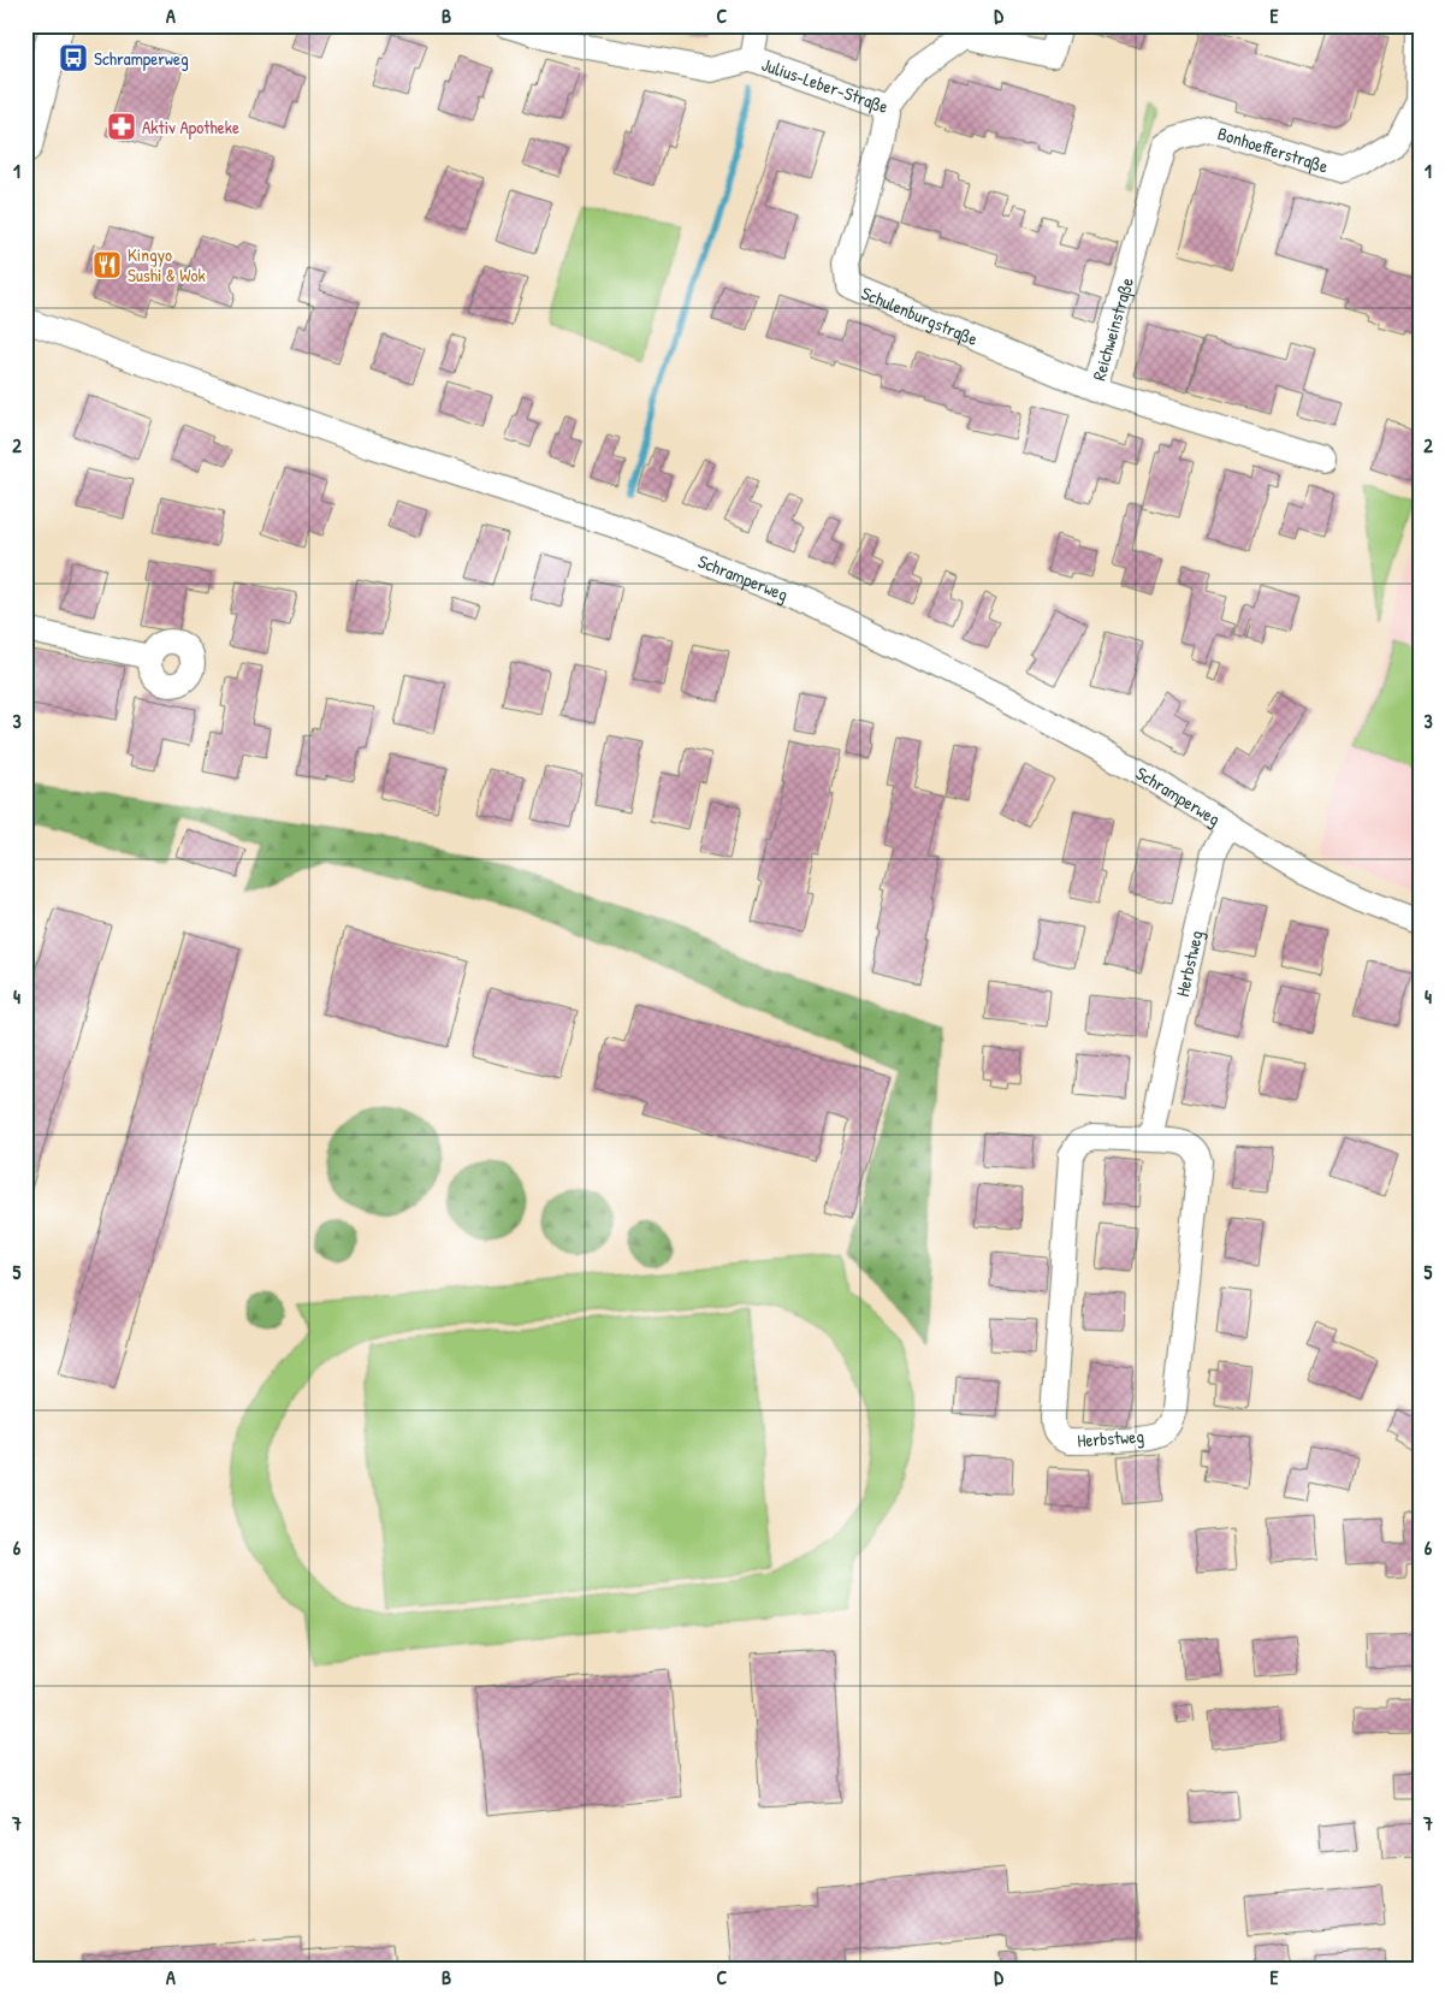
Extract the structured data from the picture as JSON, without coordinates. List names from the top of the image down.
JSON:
{
  "streets": {
    "street": [
      "Julius-Leber-Straße",
      "Bonhoefferstraße",
      "Schulenburgstraße",
      "Reichweinstraße",
      "Schramperweg",
      "Herbstweg"
    ]
  },
  "crossings": [
    ["Julius-Leber-Straße", "Schulenburgstraße"],
    ["Bonhoefferstraße", "Reichweinstraße"],
    ["Schulenburgstraße", "Reichweinstraße"],
    ["Schramperweg", "Herbstweg"]
  ],
  "places": {
    "bus stop": ["Schramperweg"],
    "pharmacy": ["Aktiv Apotheke"],
    "restaurant": ["Kingyo Sushi & Wok"]
  },
  "grid": {
    "columns": [
      "A",
      "B",
      "C",
      "D",
      "E"
    ],
    "rows": [
      "1",
      "2",
      "3",
      "4",
      "5",
      "6",
      "7"
    ]
  }
}
